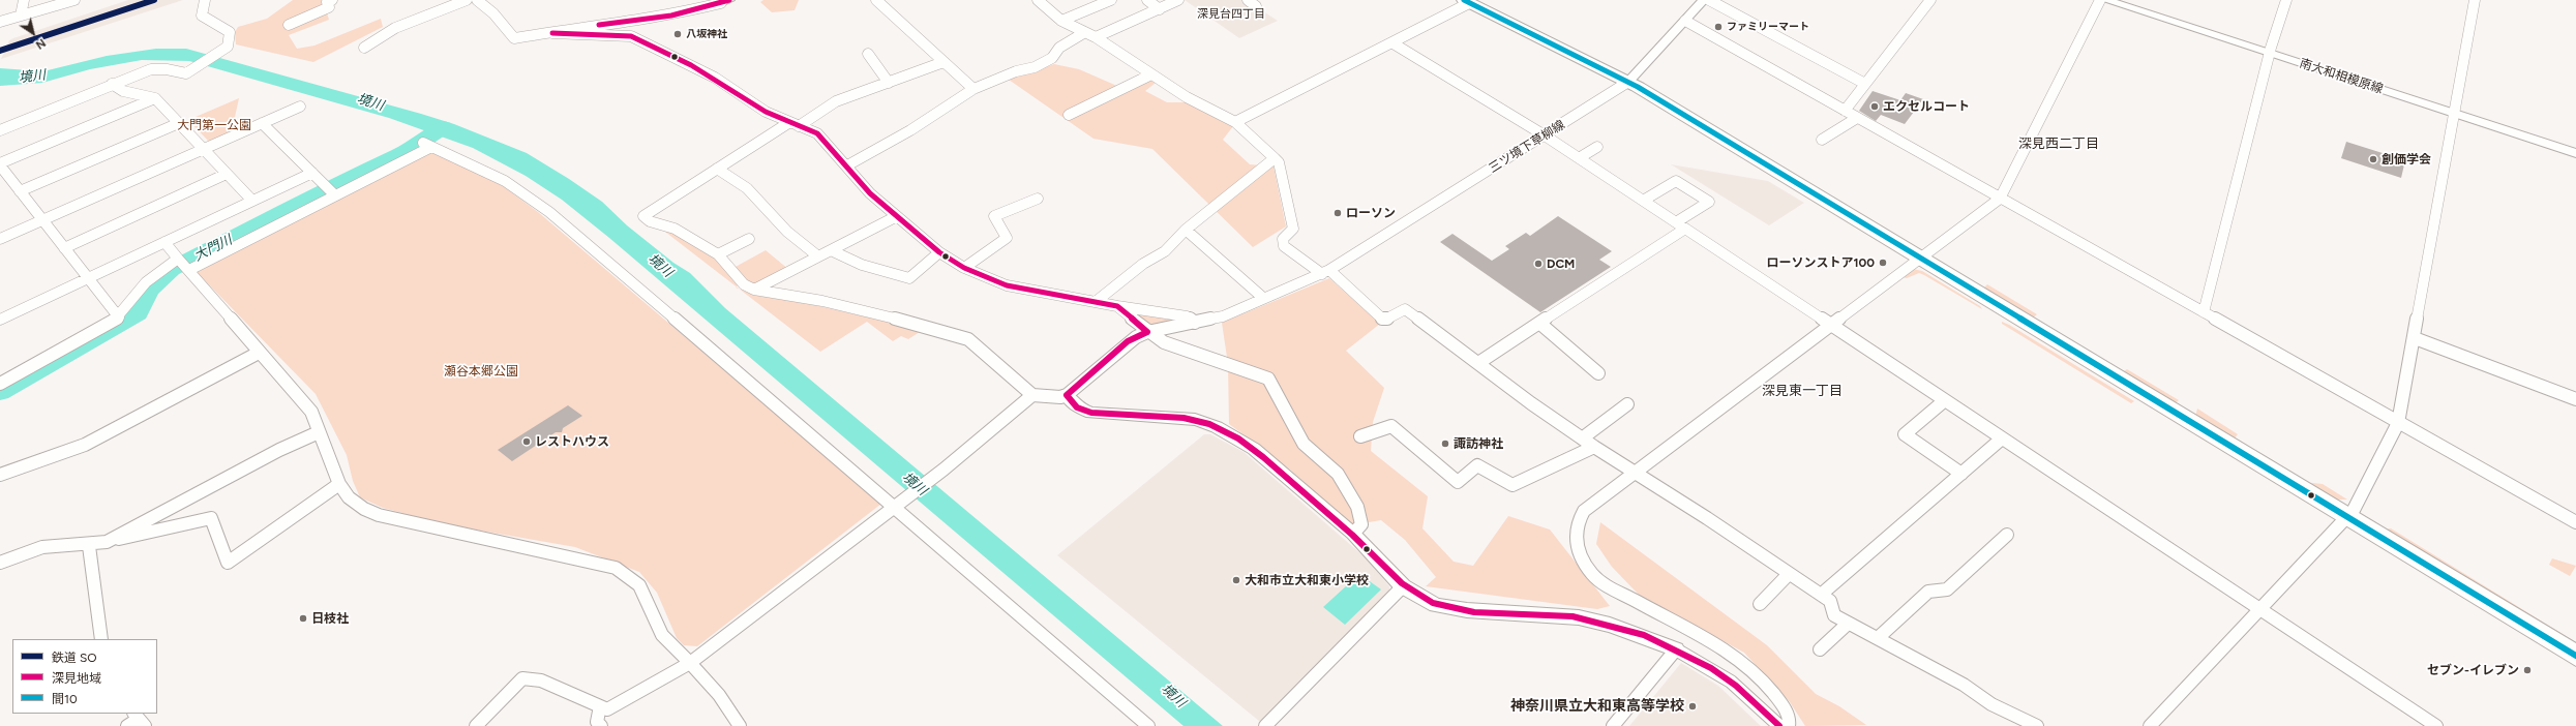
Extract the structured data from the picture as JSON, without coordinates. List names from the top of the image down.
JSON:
{
  "streets": {
    "street": ["南大和相模原線", "三ツ境下草柳線"]
  },
  "districts": ["深見台四丁目", "深見西二丁目", "深見東一丁目"],
  "water": ["境川", "大門川"],
  "parks": ["大門第一公園", "瀬谷本郷公園"],
  "places": [
    "ファミリーマート",
    "八坂神社",
    "エクセルコート",
    "創価学会",
    "ローソン",
    "ローソンストア100",
    "DCM",
    "レストハウス",
    "諏訪神社",
    "大和市立大和東小学校",
    "日枝社",
    "セブン-イレブン",
    "神奈川県立大和東高等学校"
  ],
  "lines": ["rail line SO", "transit line 深見地域", "transit line 間10"],
  "legend": ["鉄道 SO", "深見地域", "間10"],
  "north": "bottom right"
}
